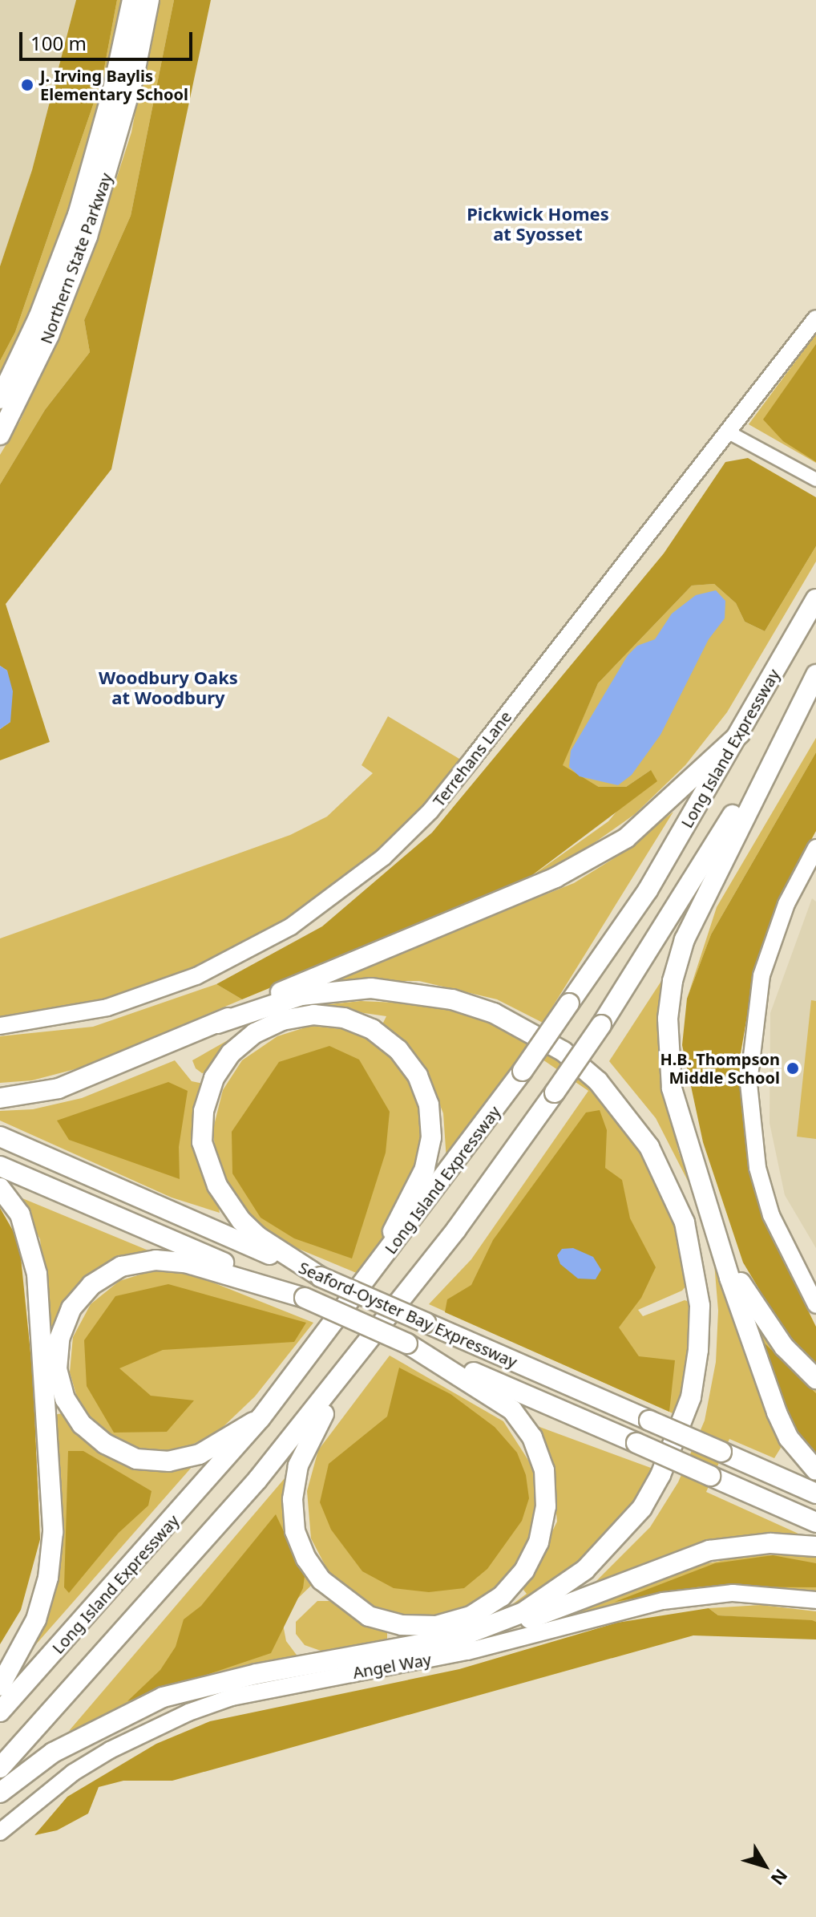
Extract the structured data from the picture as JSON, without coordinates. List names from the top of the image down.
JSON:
{
  "streets": {
    "highway": ["Northern State Parkway", "Long Island Expressway", "Seaford-Oyster Bay Expressway"],
    "main road": ["Terrehans Lane", "Angel Way"]
  },
  "districts": ["Pickwick Homes at Syosset", "Woodbury Oaks at Woodbury"],
  "places": ["J. Irving Baylis Elementary School", "H.B. Thompson Middle School"],
  "scale_bar": "100 m",
  "north": "bottom right"
}
